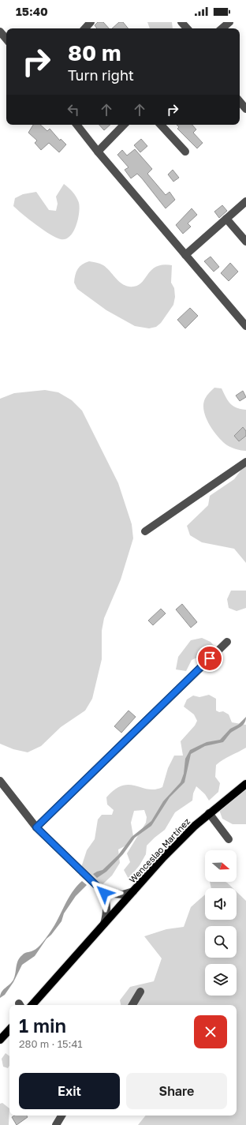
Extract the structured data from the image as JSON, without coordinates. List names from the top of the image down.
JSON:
{
  "streets": {
    "main road": ["Wenceslao Martínez"]
  },
  "north": "right",
  "page": {
    "status": "15:40",
    "turn": ["80 m", "Turn right"],
    "heading": ["1 min", "280 m · 15:41"],
    "buttons": ["Exit", "Share"]
  }
}
